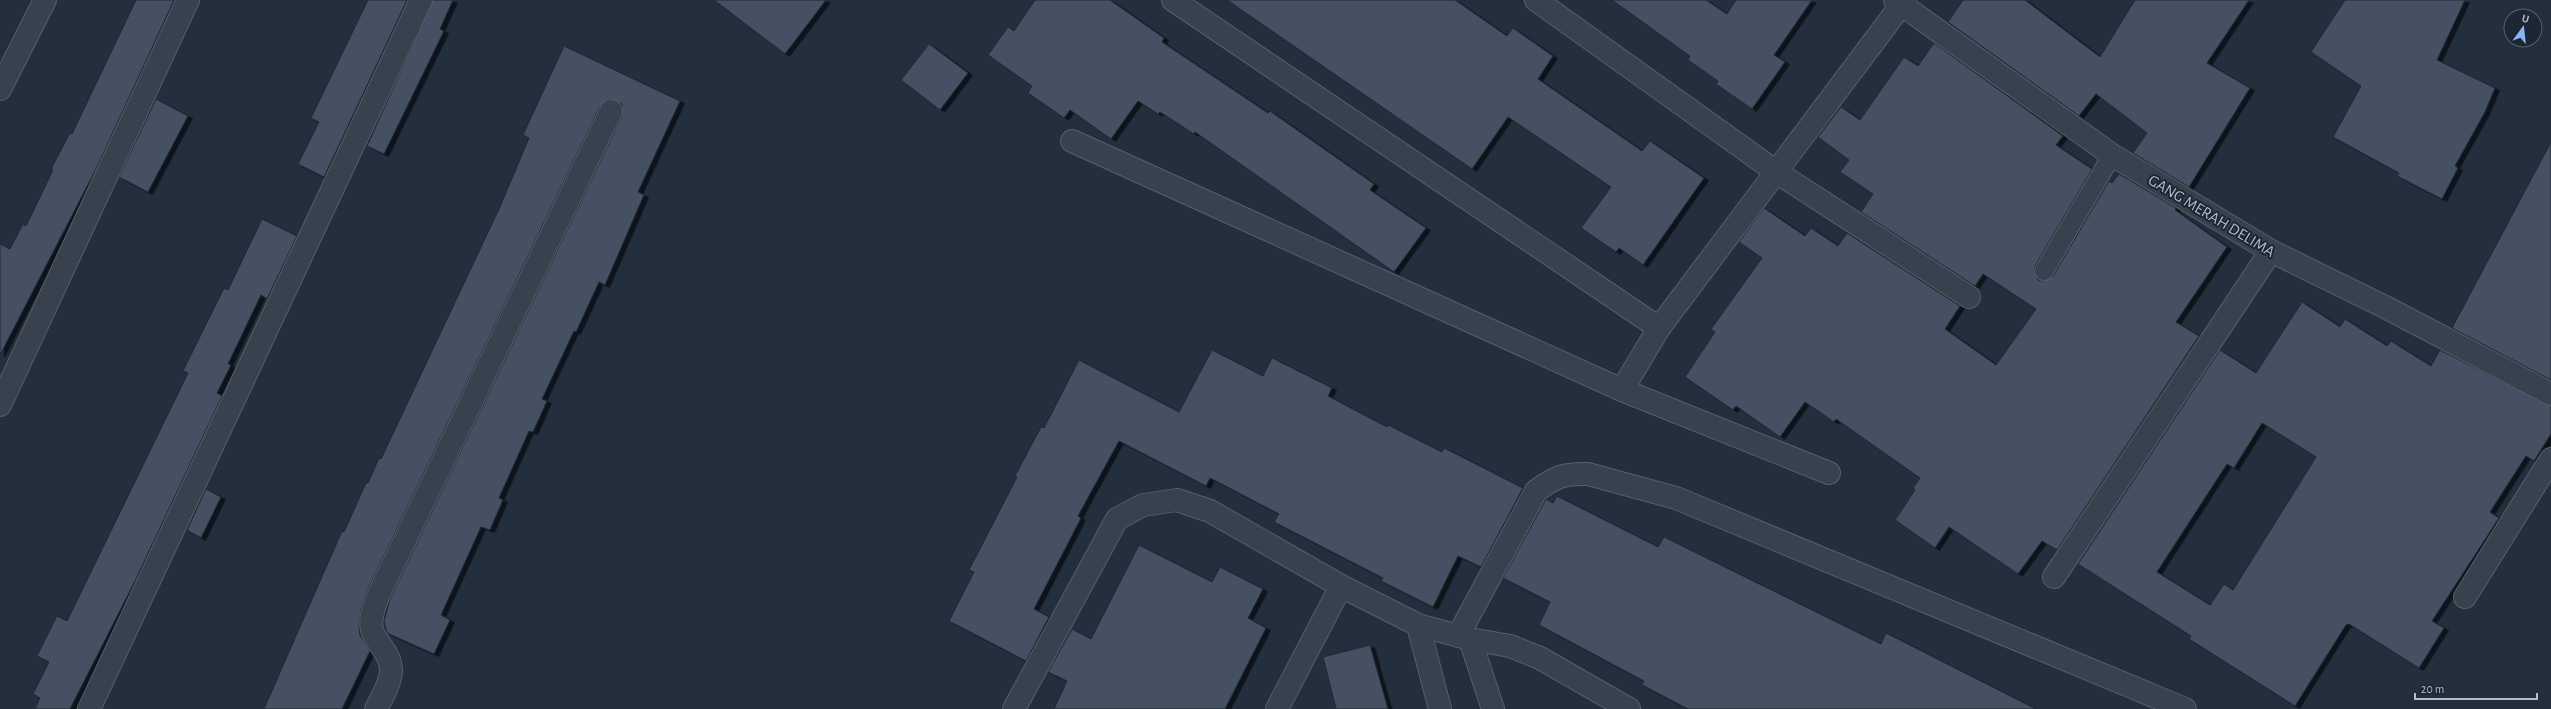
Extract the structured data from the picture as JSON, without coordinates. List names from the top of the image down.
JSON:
{
  "streets": {
    "street": ["GANG MERAH DELIMA"]
  },
  "scale_bar": "20 m",
  "north": "top"
}
